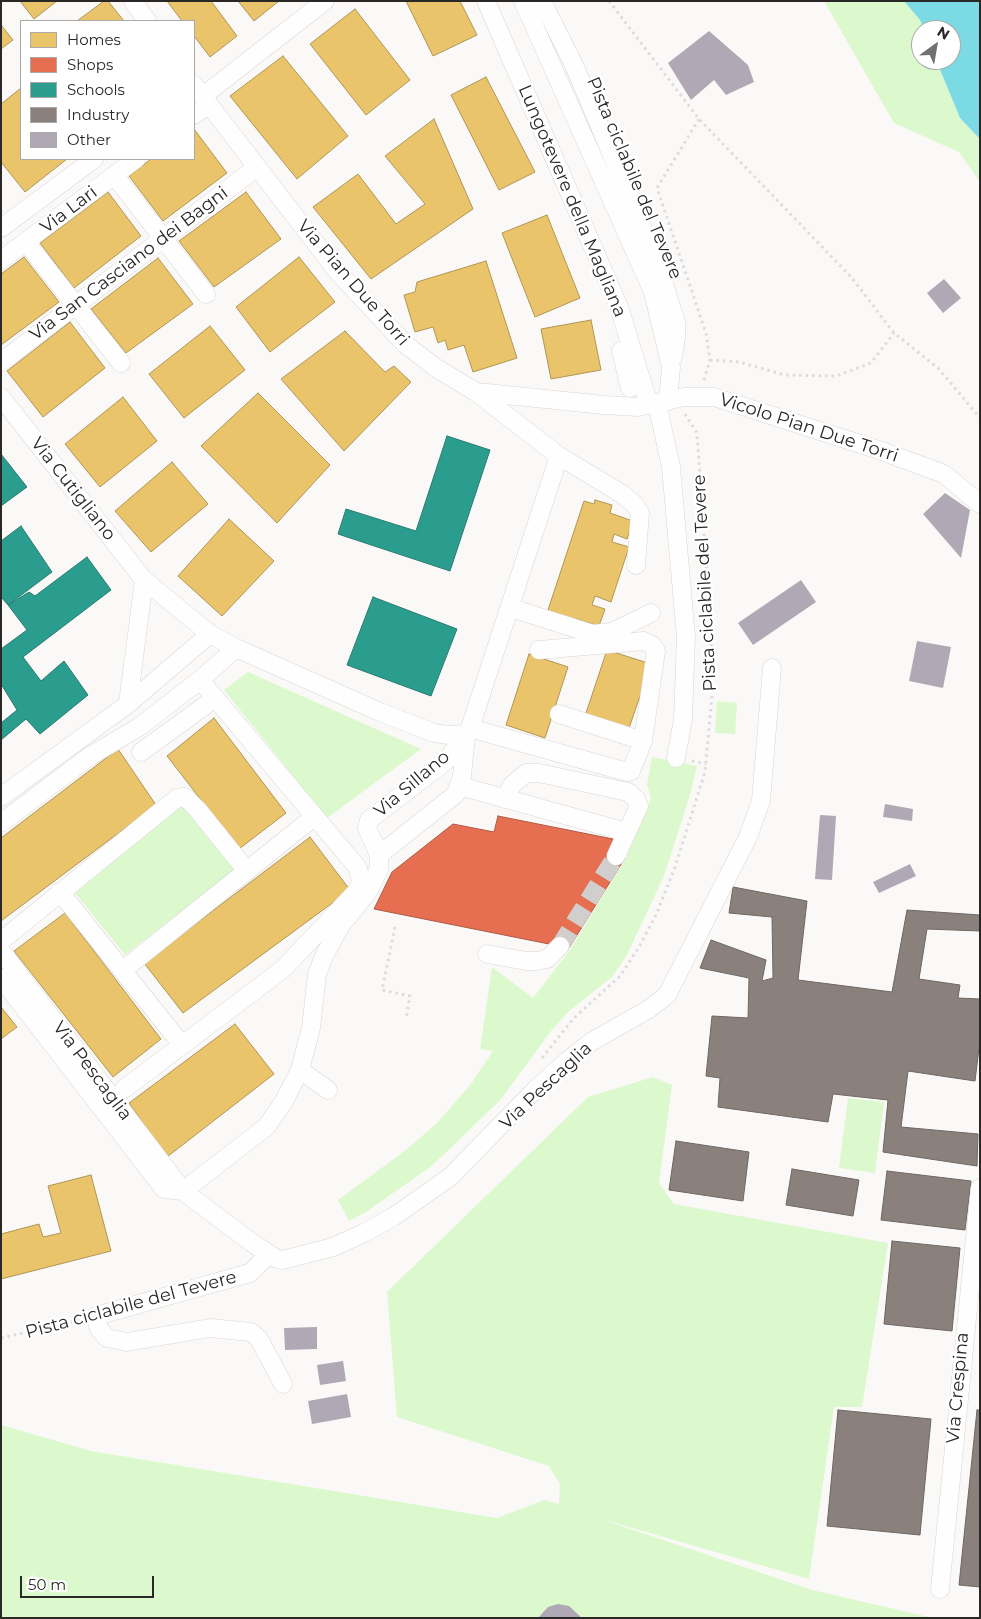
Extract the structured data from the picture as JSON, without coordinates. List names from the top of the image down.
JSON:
{
  "streets": {
    "street": [
      "Pista ciclabile del Tevere",
      "Lungotevere della Magliana",
      "Via Lari",
      "Via San Casciano dei Bagni",
      "Via Pian Due Torri",
      "Vicolo Pian Due Torri",
      "Via Cutigliano",
      "Via Sillano",
      "Via Pescaglia",
      "Via Crespina"
    ]
  },
  "crossings": [
    ["Pista ciclabile del Tevere", "Lungotevere della Magliana"],
    ["Pista ciclabile del Tevere", "Vicolo Pian Due Torri"],
    ["Pista ciclabile del Tevere", "Via Pescaglia"],
    ["Lungotevere della Magliana", "Vicolo Pian Due Torri"],
    ["Via San Casciano dei Bagni", "Via Pian Due Torri"],
    ["Via Pian Due Torri", "Vicolo Pian Due Torri"],
    ["Via Pian Due Torri", "Via Sillano"],
    ["Via Cutigliano", "Via Sillano"]
  ],
  "legend": [
    "Homes",
    "Shops",
    "Schools",
    "Industry",
    "Other"
  ],
  "scale_bar": "50 m",
  "north": "top right"
}
